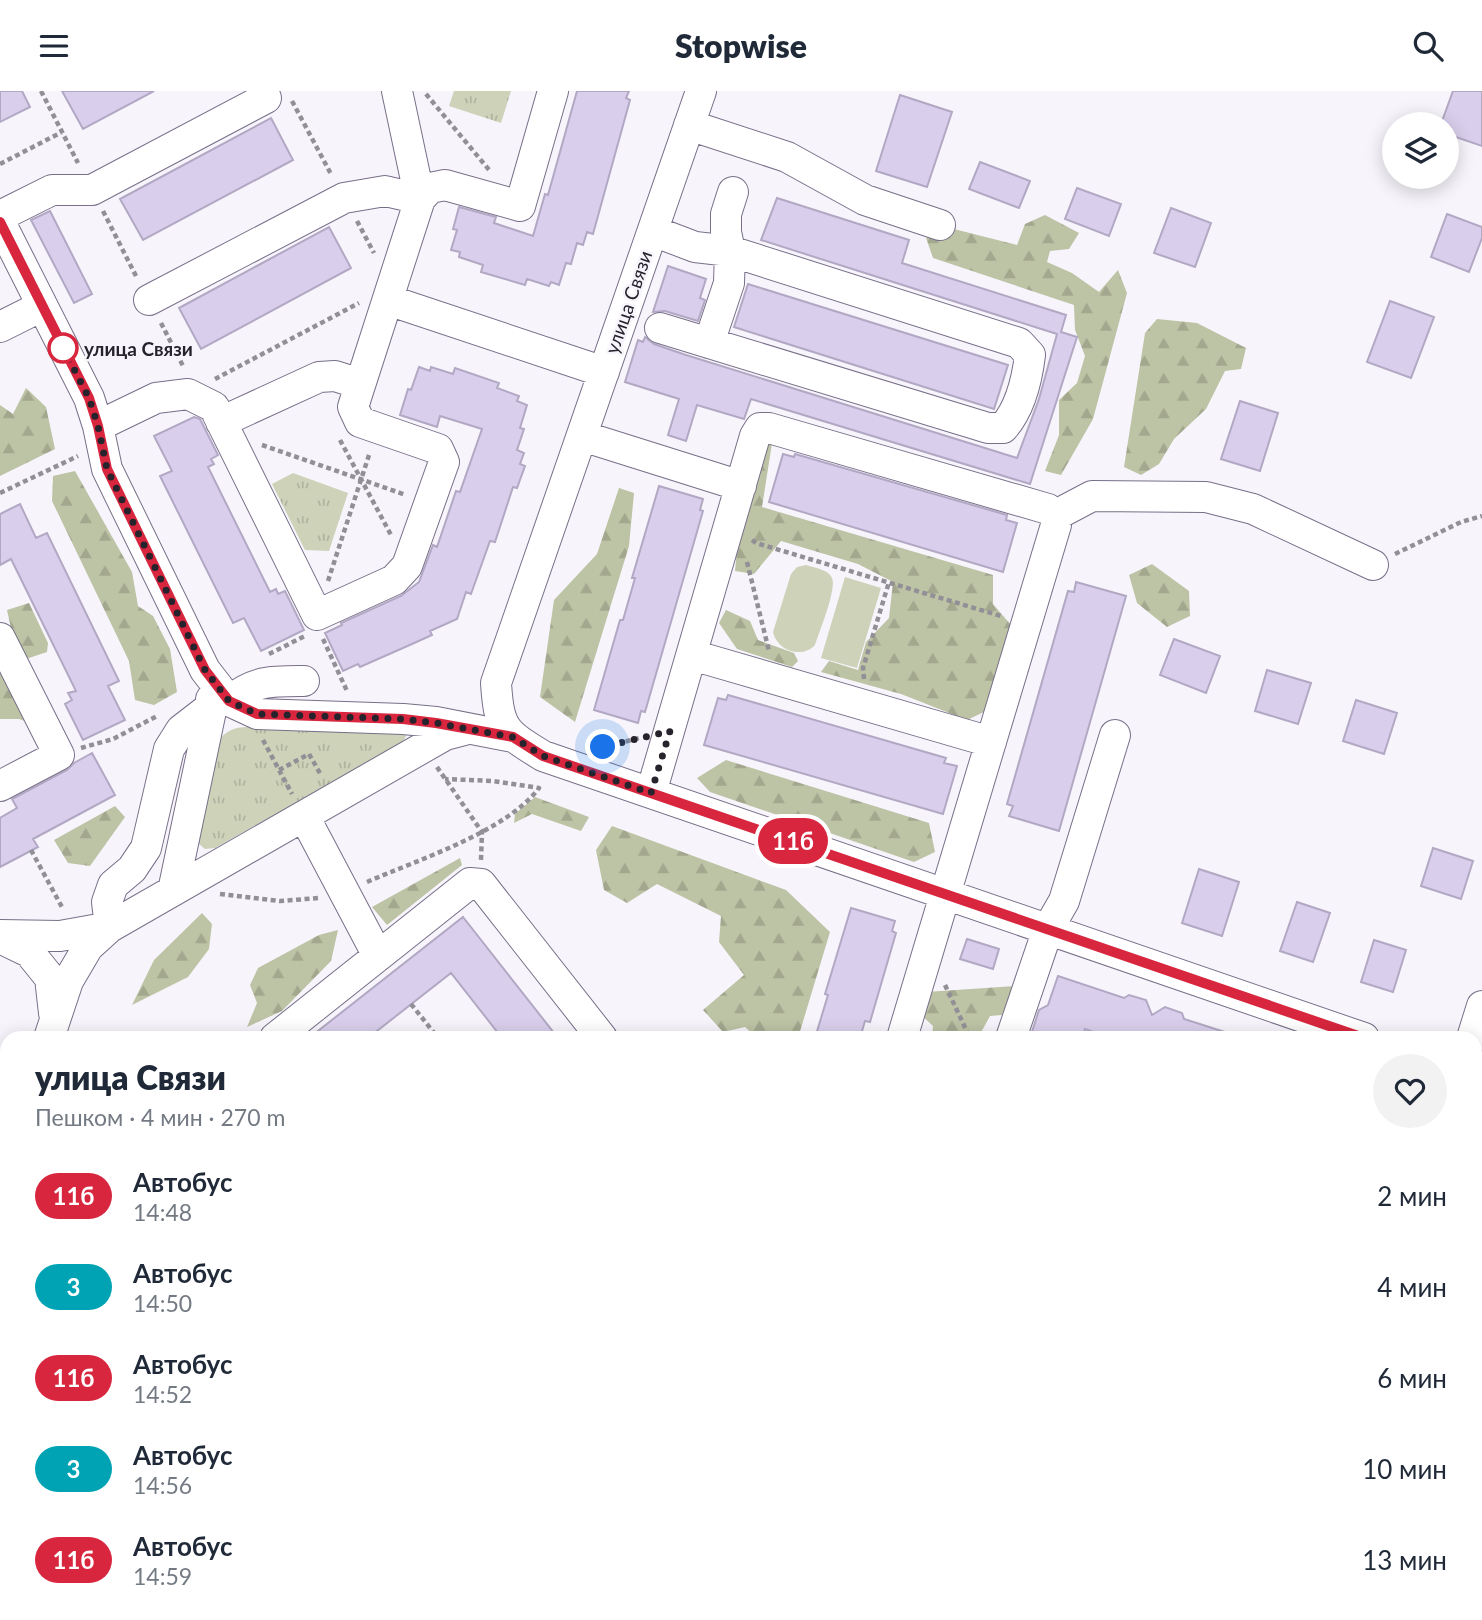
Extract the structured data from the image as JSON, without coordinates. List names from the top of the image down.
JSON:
{
  "streets": {
    "street": ["улица Связи"]
  },
  "places": ["улица Связи"],
  "lines": ["bus line 11б"],
  "page": {
    "header": "Stopwise",
    "on_map": "11б",
    "heading": ["улица Связи", "Пешком · 4 мин · 270 m"],
    "list": [
      {
        "mark": "11б",
        "name": "Автобус",
        "note": "14:48",
        "value": "2 мин"
      },
      {
        "mark": "3",
        "name": "Автобус",
        "note": "14:50",
        "value": "4 мин"
      },
      {
        "mark": "11б",
        "name": "Автобус",
        "note": "14:52",
        "value": "6 мин"
      },
      {
        "mark": "3",
        "name": "Автобус",
        "note": "14:56",
        "value": "10 мин"
      },
      {
        "mark": "11б",
        "name": "Автобус",
        "note": "14:59",
        "value": "13 мин"
      }
    ]
  }
}
